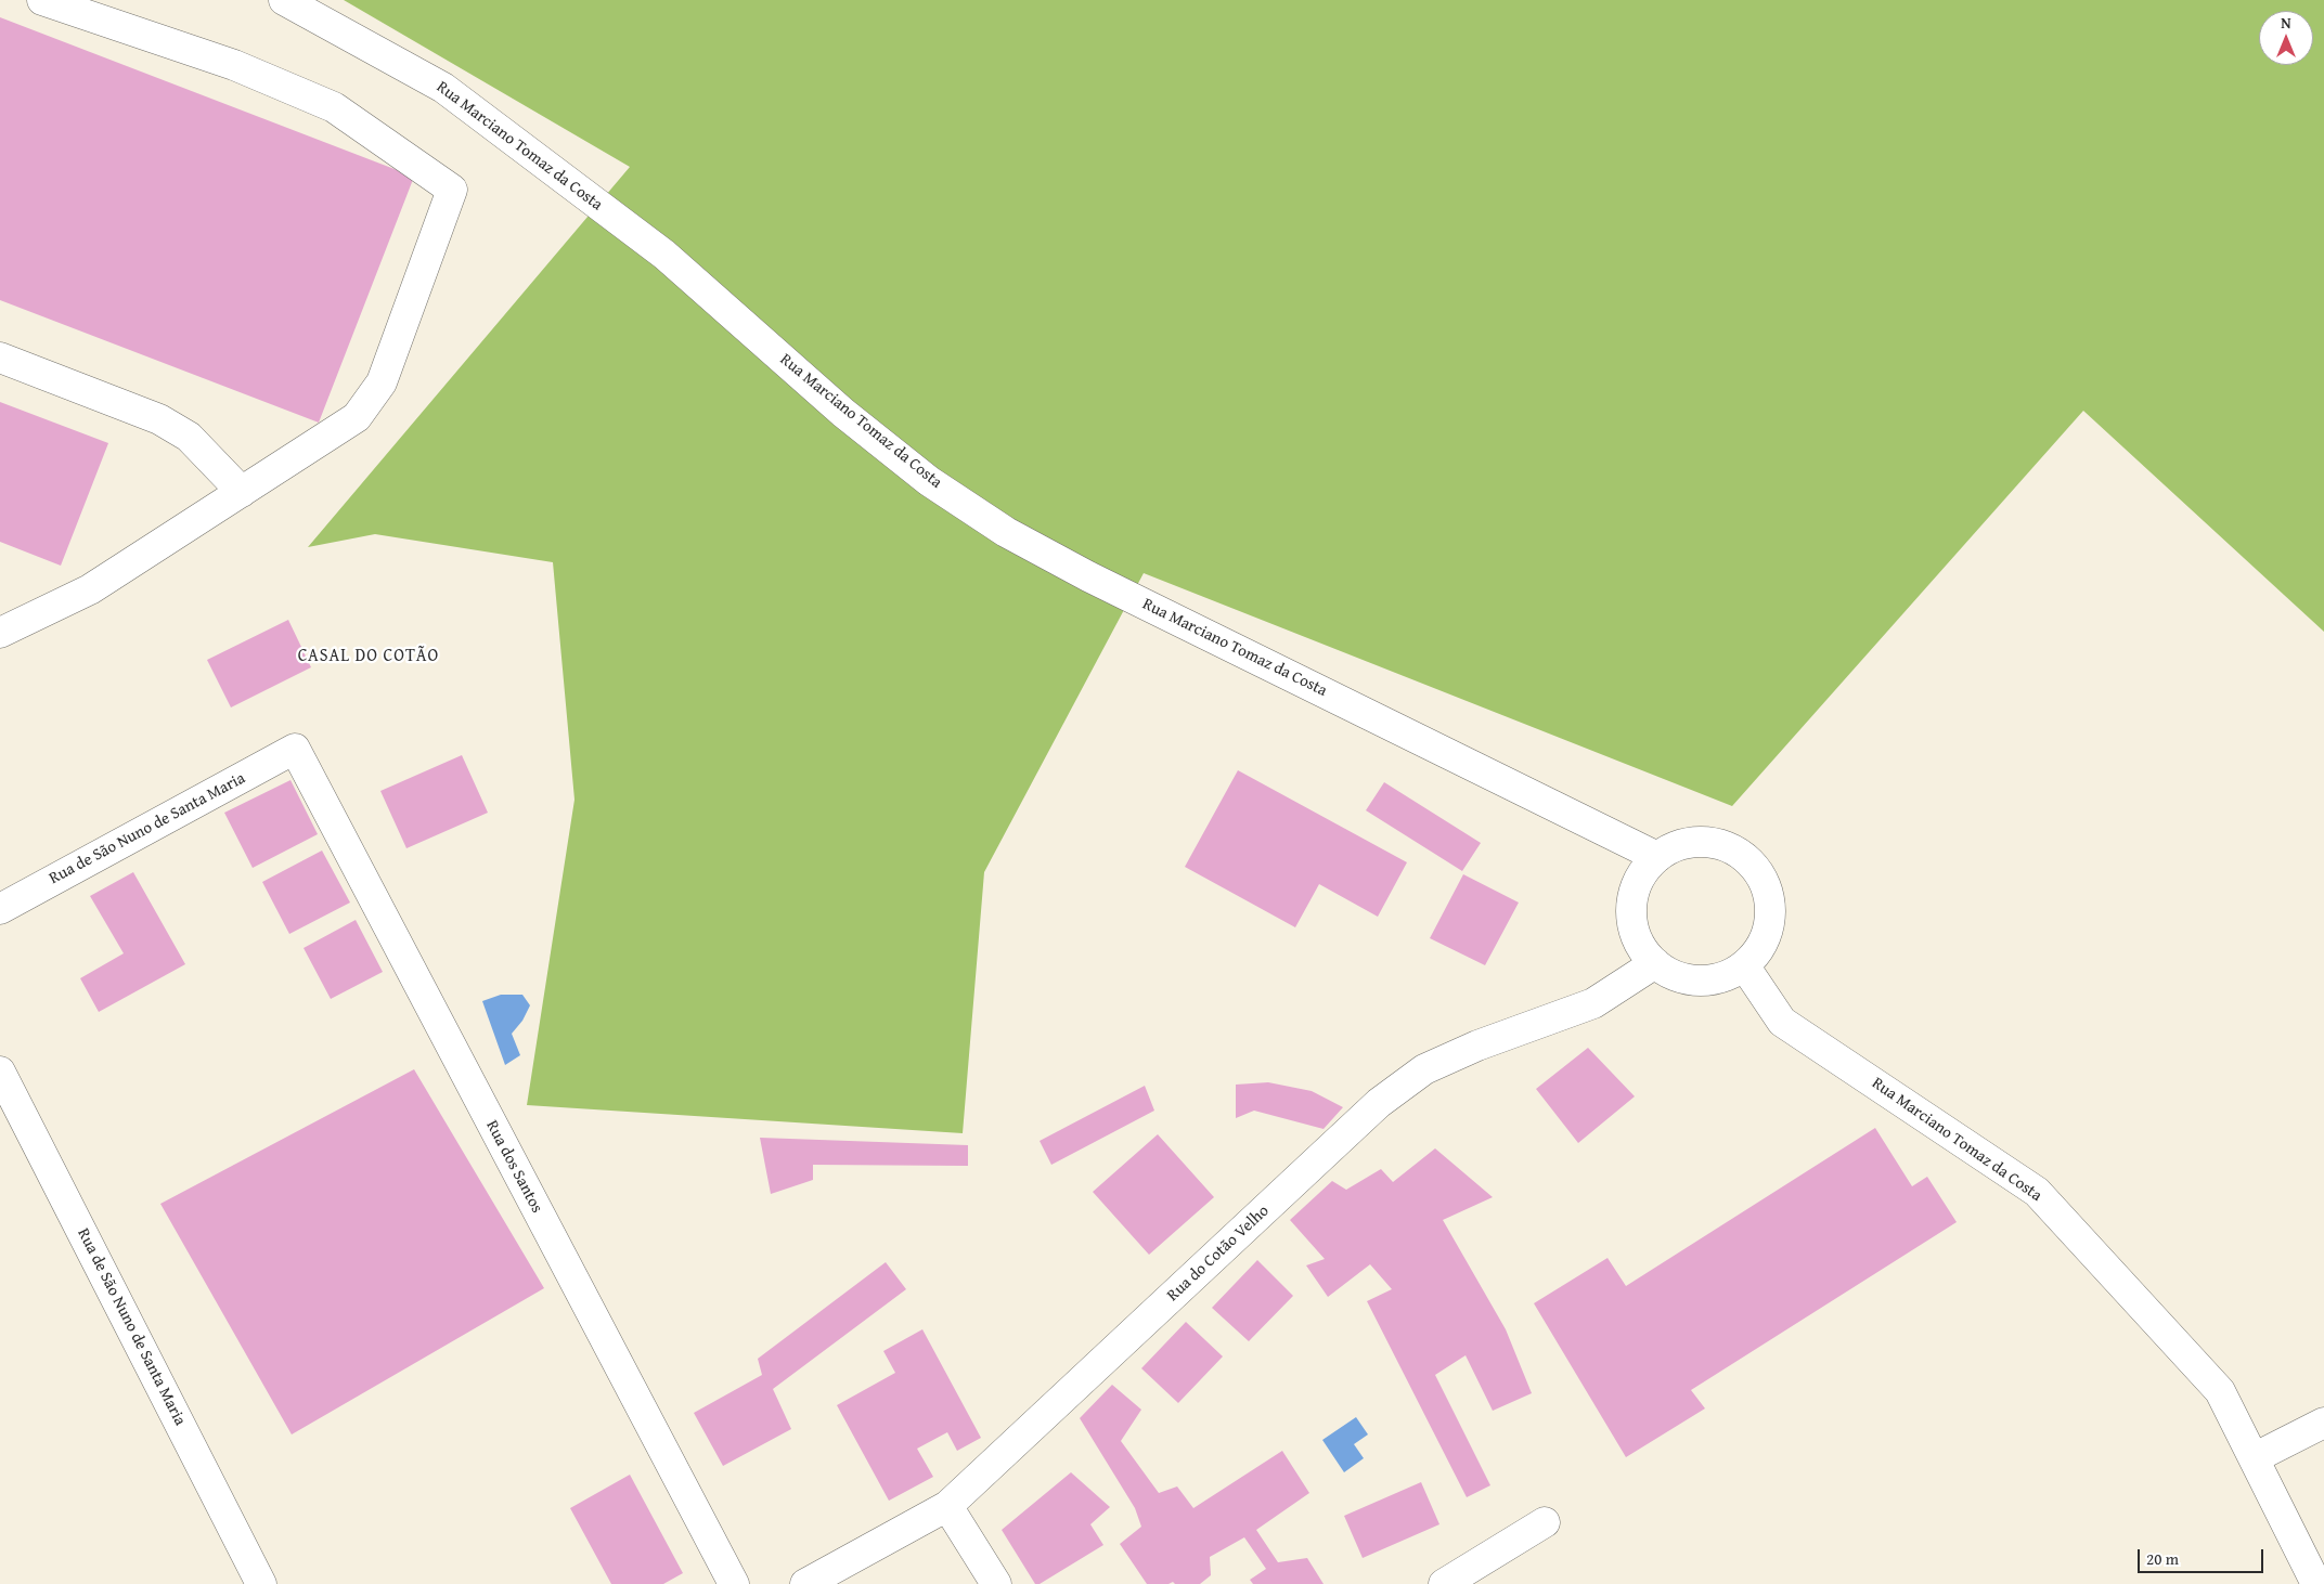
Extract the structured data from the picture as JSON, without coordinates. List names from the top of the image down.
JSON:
{
  "streets": {
    "street": [
      "Rua Marciano Tomaz da Costa",
      "Rua de São Nuno de Santa Maria",
      "Rua dos Santos",
      "Rua do Cotão Velho"
    ]
  },
  "crossings": [
    ["Rua Marciano Tomaz da Costa", "Rua do Cotão Velho"],
    ["Rua de São Nuno de Santa Maria", "Rua dos Santos"]
  ],
  "districts": ["CASAL DO COTÃO"],
  "scale_bar": "20 m",
  "north": "top"
}
